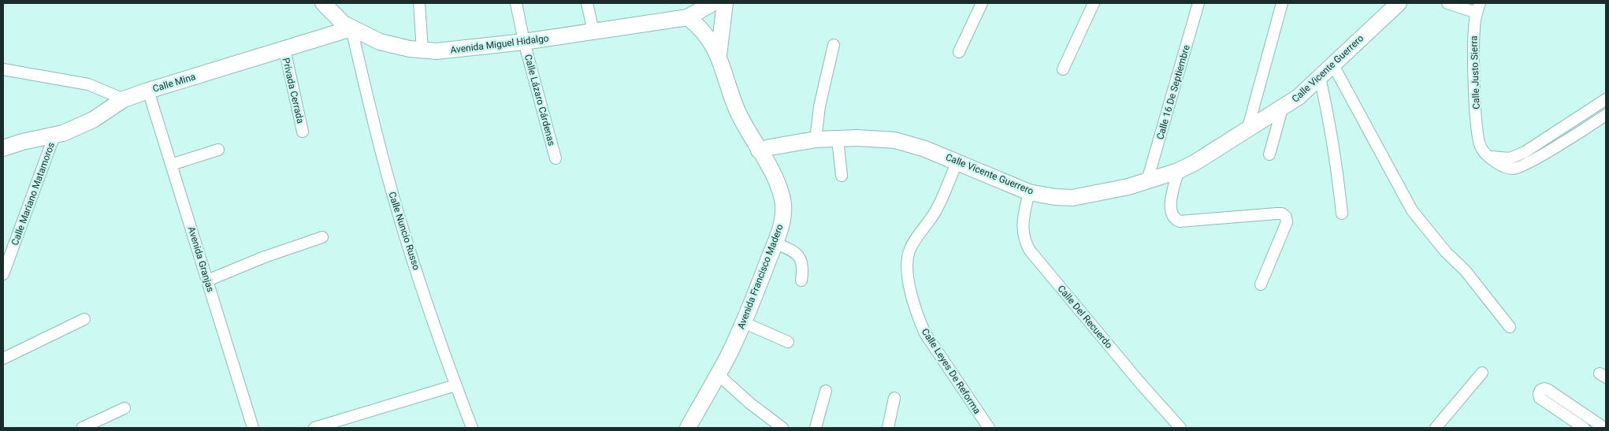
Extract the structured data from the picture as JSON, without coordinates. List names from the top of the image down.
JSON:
{
  "streets": {
    "street": [
      "Avenida Miguel Hidalgo",
      "Calle Vicente Guerrero",
      "Calle Justo Sierra",
      "Calle Mina",
      "Privada Cerrada",
      "Calle 16 De Septiembre",
      "Calle Lázaro Cárdenas",
      "Calle Mariano Matamoros",
      "Calle Nuncio Russo",
      "Avenida Granjas",
      "Avenida Francisco Madero",
      "Calle Del Recuerdo",
      "Calle Leyes De Reforma"
    ]
  },
  "crossings": [
    ["Avenida Miguel Hidalgo", "Calle Mina"],
    ["Avenida Miguel Hidalgo", "Calle Lázaro Cárdenas"],
    ["Avenida Miguel Hidalgo", "Calle Nuncio Russo"],
    ["Avenida Miguel Hidalgo", "Avenida Francisco Madero"],
    ["Calle Vicente Guerrero", "Calle 16 De Septiembre"],
    ["Calle Vicente Guerrero", "Avenida Francisco Madero"],
    ["Calle Vicente Guerrero", "Calle Del Recuerdo"],
    ["Calle Vicente Guerrero", "Calle Leyes De Reforma"],
    ["Calle Mina", "Privada Cerrada"],
    ["Calle Mina", "Calle Mariano Matamoros"],
    ["Calle Mina", "Calle Nuncio Russo"],
    ["Calle Mina", "Avenida Granjas"]
  ]
}
